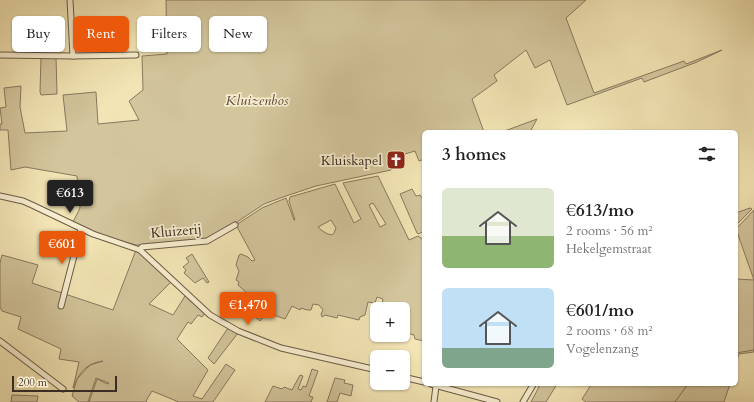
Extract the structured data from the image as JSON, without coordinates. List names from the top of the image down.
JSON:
{
  "streets": {
    "street": ["Kluizerij"]
  },
  "parks": ["Kluizenbos"],
  "places": {
    "church": ["Kluiskapel"]
  },
  "scale_bar": "200 m",
  "page": {
    "chip": [
      "Buy",
      "Rent",
      "Filters",
      "New"
    ],
    "heading": "3 homes",
    "list": [
      {
        "name": "€613/mo",
        "note": "2 rooms · 56 m² · Hekelgemstraat"
      },
      {
        "name": "€601/mo",
        "note": "2 rooms · 68 m² · Vogelenzang"
      }
    ],
    "price": ["€613", "€601", "€1,470"],
    "map_buttons": ["+", "−"],
    "scale": "200 m"
  }
}
